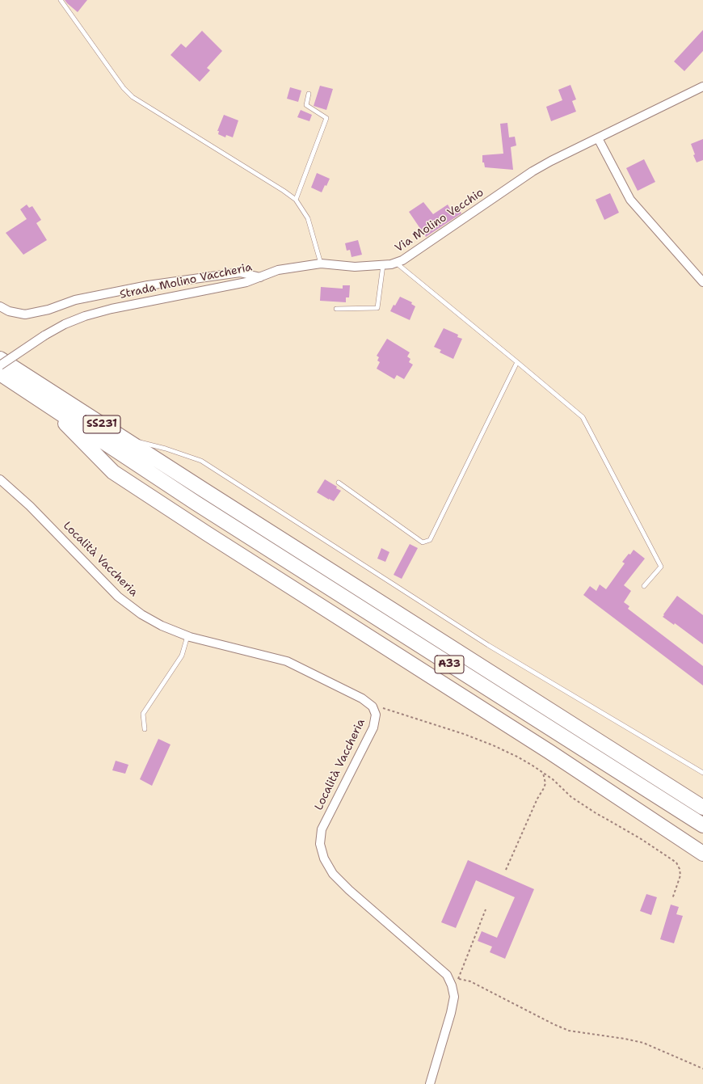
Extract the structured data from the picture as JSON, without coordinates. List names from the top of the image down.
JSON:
{
  "streets": {
    "highway": ["SS231", "A33"],
    "street": ["Via Molino Vecchio", "Strada Molino Vaccheria", "Località Vaccheria"]
  },
  "crossings": [
    ["Via Molino Vecchio", "Strada Molino Vaccheria"],
    ["SS231", "A33"]
  ]
}
